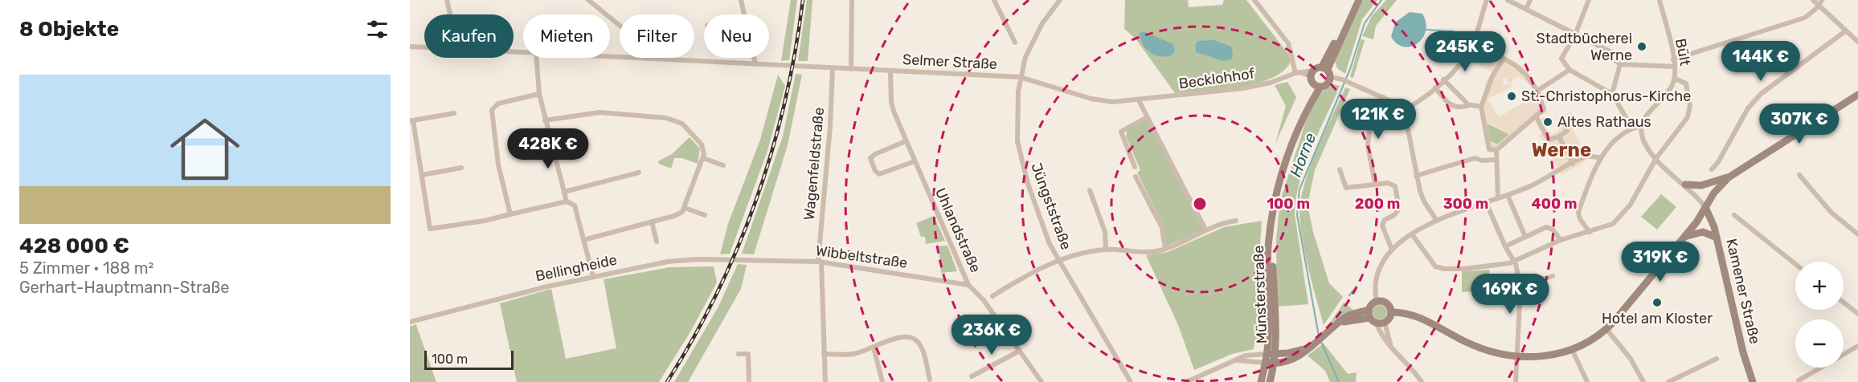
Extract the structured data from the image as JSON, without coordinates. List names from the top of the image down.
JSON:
{
  "streets": {
    "main road": ["Kamener Straße", "Münsterstraße"],
    "street": [
      "Bült",
      "Selmer Straße",
      "Becklohhof",
      "Wagenfeldstraße",
      "Jüngststraße",
      "Uhlandstraße",
      "Wibbeltstraße",
      "Bellingheide"
    ]
  },
  "crossings": [
    ["Selmer Straße", "Becklohhof"],
    ["Selmer Straße", "Wagenfeldstraße"],
    ["Selmer Straße", "Jüngststraße"],
    ["Selmer Straße", "Uhlandstraße"],
    ["Becklohhof", "Jüngststraße"],
    ["Wagenfeldstraße", "Wibbeltstraße"],
    ["Uhlandstraße", "Wibbeltstraße"],
    ["Wibbeltstraße", "Bellingheide"]
  ],
  "districts": ["Werne"],
  "water": ["Horne"],
  "places": [
    "Stadtbücherei Werne",
    "St.-Christophorus-Kirche",
    "Altes Rathaus",
    "Hotel am Kloster"
  ],
  "scale_bar": "100 m",
  "page": {
    "heading": "8 Objekte",
    "chip": [
      "Kaufen",
      "Mieten",
      "Filter",
      "Neu"
    ],
    "price": [
      "245K €",
      "144K €",
      "121K €",
      "307K €",
      "428K €",
      "319K €",
      "169K €",
      "236K €"
    ],
    "list": [
      {
        "name": "428 000 €",
        "note": "5 Zimmer · 188 m² · Gerhart-Hauptmann-Straße"
      }
    ],
    "map_buttons": ["+", "−"],
    "scale": "100 m"
  },
  "rings": [
    "100 m",
    "200 m",
    "300 m",
    "400 m"
  ]
}
